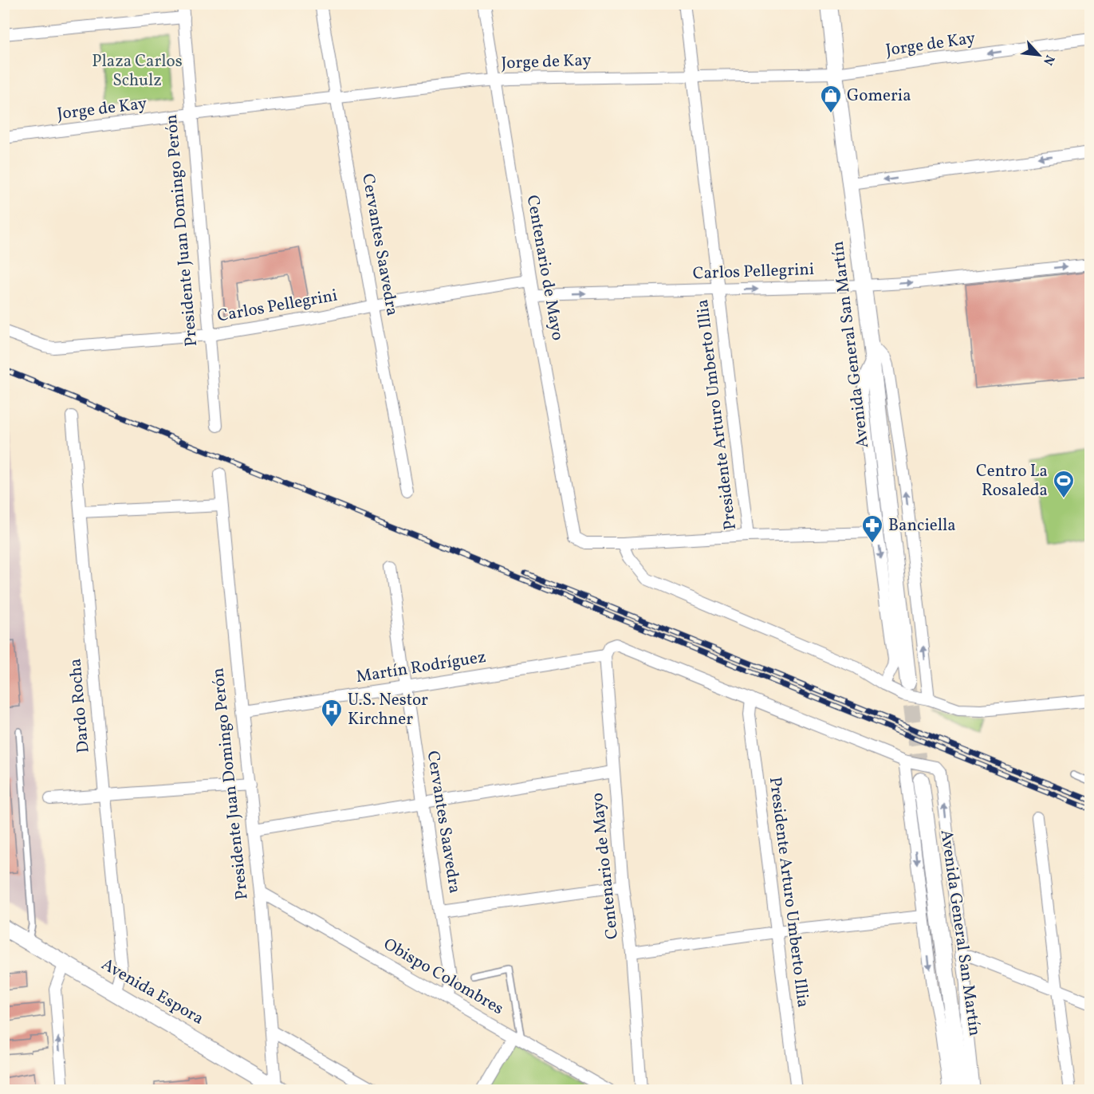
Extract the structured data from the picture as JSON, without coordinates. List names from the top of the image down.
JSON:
{
  "streets": {
    "main road": ["Avenida General San Martín", "Avenida Espora"],
    "street": [
      "Jorge de Kay",
      "Presidente Juan Domingo Perón",
      "Cervantes Saavedra",
      "Centenario de Mayo",
      "Carlos Pellegrini",
      "Presidente Arturo Umberto Illia",
      "Martín Rodríguez",
      "Dardo Rocha",
      "Obispo Colombres"
    ]
  },
  "crossings": [
    ["Jorge de Kay", "Presidente Juan Domingo Perón"],
    ["Jorge de Kay", "Cervantes Saavedra"],
    ["Jorge de Kay", "Centenario de Mayo"],
    ["Jorge de Kay", "Avenida General San Martín"],
    ["Jorge de Kay", "Presidente Arturo Umberto Illia"],
    ["Presidente Juan Domingo Perón", "Carlos Pellegrini"],
    ["Presidente Juan Domingo Perón", "Martín Rodríguez"],
    ["Presidente Juan Domingo Perón", "Obispo Colombres"],
    ["Presidente Juan Domingo Perón", "Avenida Espora"],
    ["Cervantes Saavedra", "Carlos Pellegrini"],
    ["Cervantes Saavedra", "Martín Rodríguez"],
    ["Cervantes Saavedra", "Obispo Colombres"],
    ["Centenario de Mayo", "Carlos Pellegrini"],
    ["Centenario de Mayo", "Martín Rodríguez"],
    ["Carlos Pellegrini", "Avenida General San Martín"],
    ["Carlos Pellegrini", "Presidente Arturo Umberto Illia"],
    ["Dardo Rocha", "Avenida Espora"]
  ],
  "one_way": ["Carlos Pellegrini"],
  "parks": ["Plaza Carlos Schulz"],
  "places": {
    "shop": ["Gomeria"],
    "sports": ["Centro La Rosaleda"],
    "pharmacy": ["Banciella"],
    "hospital": ["U.S. Nestor Kirchner"]
  },
  "north": "bottom right"
}
